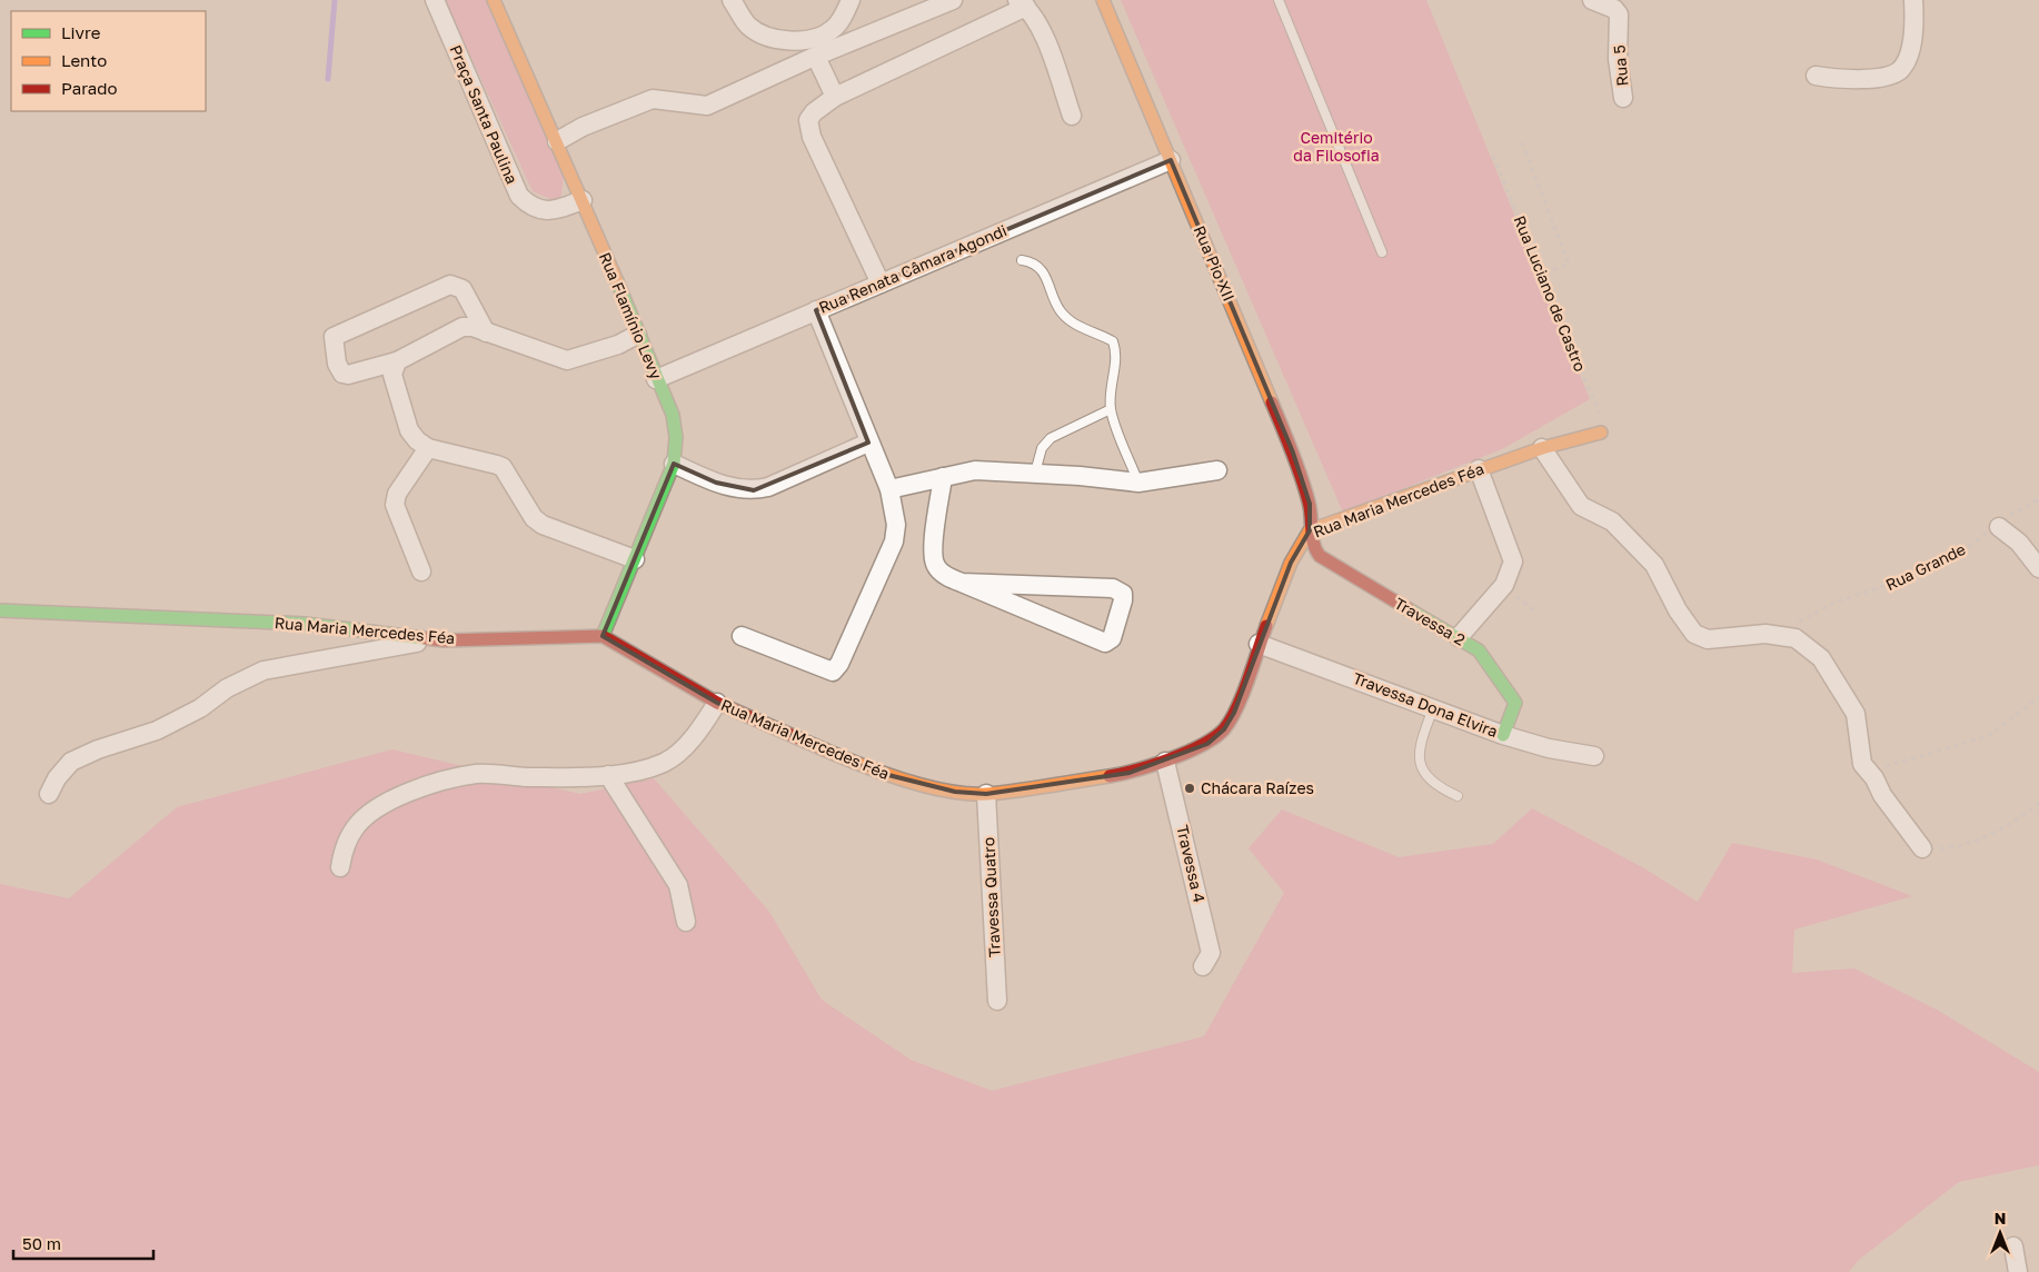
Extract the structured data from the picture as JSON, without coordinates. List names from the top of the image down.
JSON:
{
  "streets": {
    "street": [
      "Rua 5",
      "Praça Santa Paulina",
      "Rua Pio XII",
      "Rua Renata Câmara Agondi",
      "Rua Flamínio Levy",
      "Rua Maria Mercedes Féa",
      "Travessa 2",
      "Travessa Dona Elvira",
      "Travessa 4",
      "Travessa Quatro"
    ],
    "path": ["Rua Luciano de Castro", "Rua Grande"]
  },
  "crossings": [
    ["Praça Santa Paulina", "Rua Flamínio Levy"],
    ["Rua Pio XII", "Rua Renata Câmara Agondi"],
    ["Rua Pio XII", "Rua Maria Mercedes Féa"],
    ["Rua Pio XII", "Travessa 2"],
    ["Rua Renata Câmara Agondi", "Rua Flamínio Levy"],
    ["Rua Luciano de Castro", "Rua Maria Mercedes Féa"],
    ["Rua Flamínio Levy", "Rua Maria Mercedes Féa"],
    ["Rua Maria Mercedes Féa", "Travessa 2"],
    ["Rua Maria Mercedes Féa", "Travessa Dona Elvira"],
    ["Rua Maria Mercedes Féa", "Travessa 4"],
    ["Rua Maria Mercedes Féa", "Travessa Quatro"],
    ["Travessa 2", "Travessa Dona Elvira"]
  ],
  "parks": ["Cemitério da Filosofia"],
  "places": ["Chácara Raízes"],
  "legend": ["Livre", "Lento", "Parado"],
  "scale_bar": "50 m",
  "north": "top"
}
